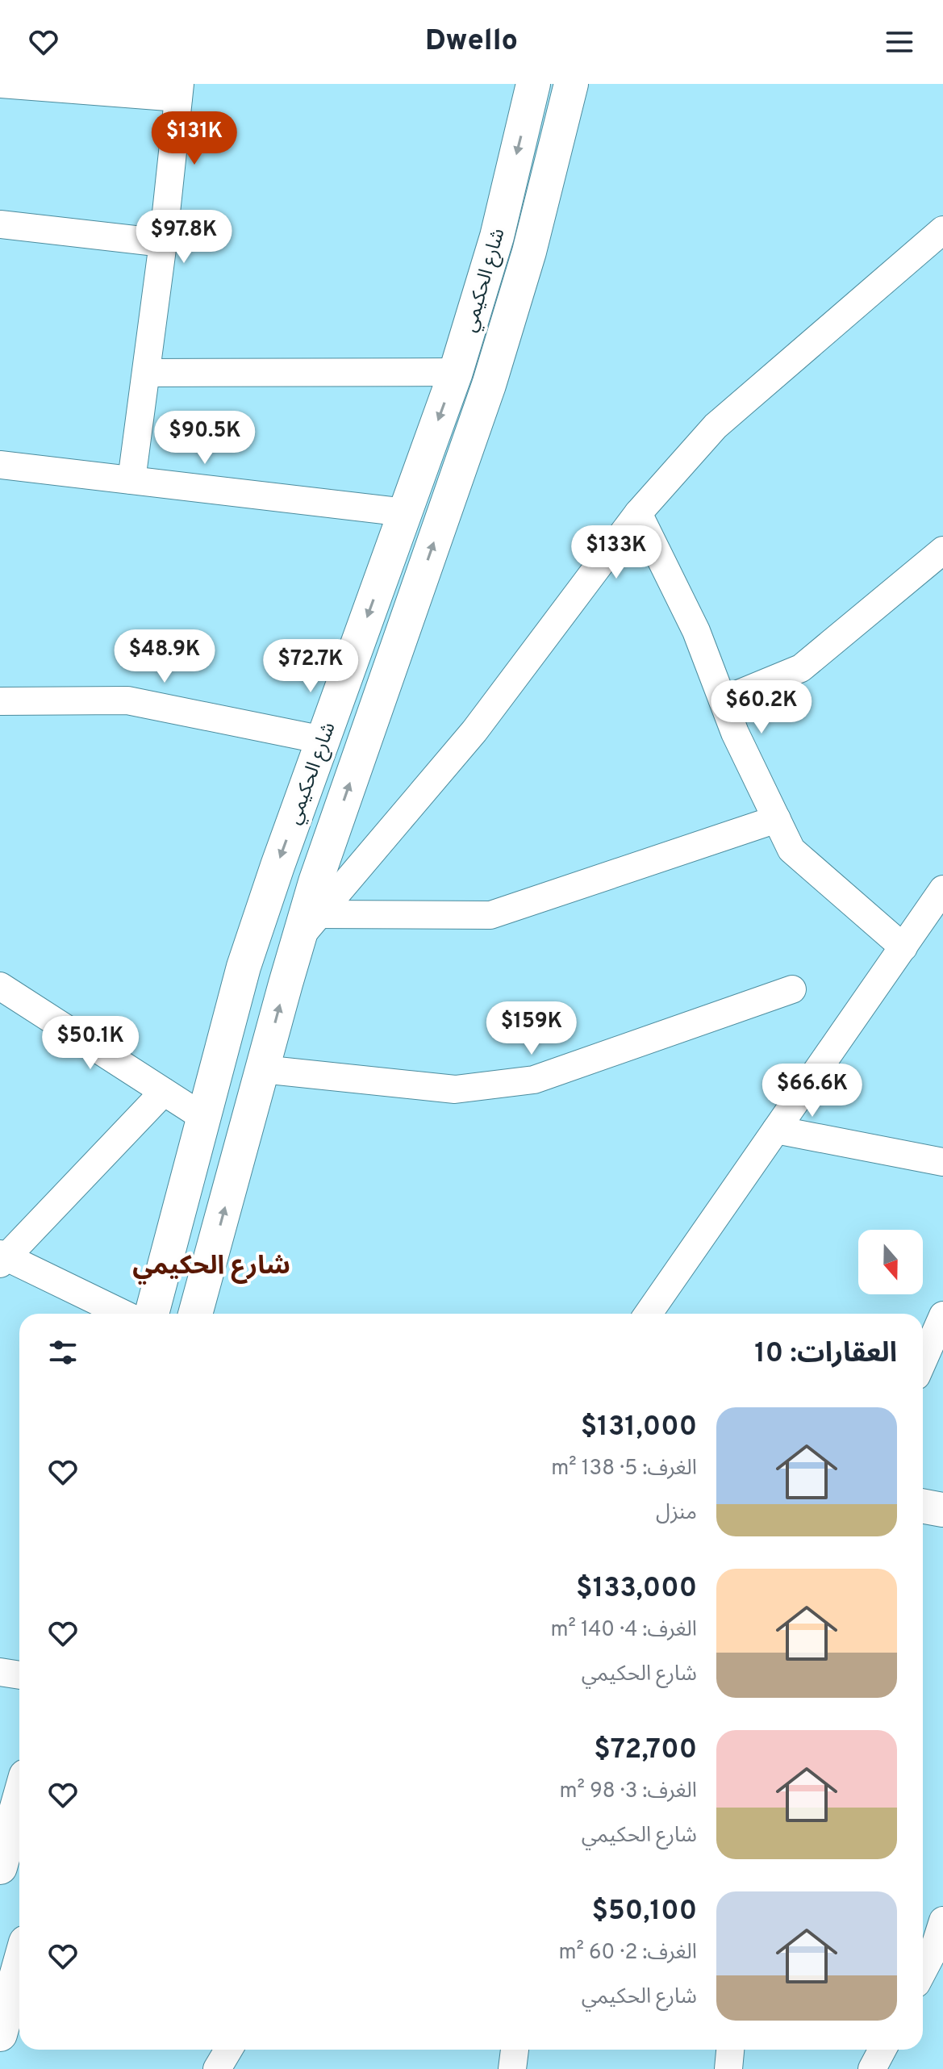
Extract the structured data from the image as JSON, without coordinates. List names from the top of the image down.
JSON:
{
  "streets": {
    "street": ["شارع الحكيمي"]
  },
  "districts": ["شارع الحكيمي"],
  "north": "bottom",
  "page": {
    "header": "Dwello",
    "price": [
      "$131K",
      "$97.8K",
      "$90.5K",
      "$133K",
      "$48.9K",
      "$72.7K",
      "$60.2K",
      "$159K",
      "$50.1K",
      "$66.6K"
    ],
    "heading": "العقارات: 10",
    "list": [
      {
        "name": "$131,000",
        "note": "الغرف: 5 · 138 m² · منزل"
      },
      {
        "name": "$133,000",
        "note": "الغرف: 4 · 140 m² · شارع الحكيمي"
      },
      {
        "name": "$72,700",
        "note": "الغرف: 3 · 98 m² · شارع الحكيمي"
      },
      {
        "name": "$50,100",
        "note": "الغرف: 2 · 60 m² · شارع الحكيمي"
      }
    ]
  }
}
